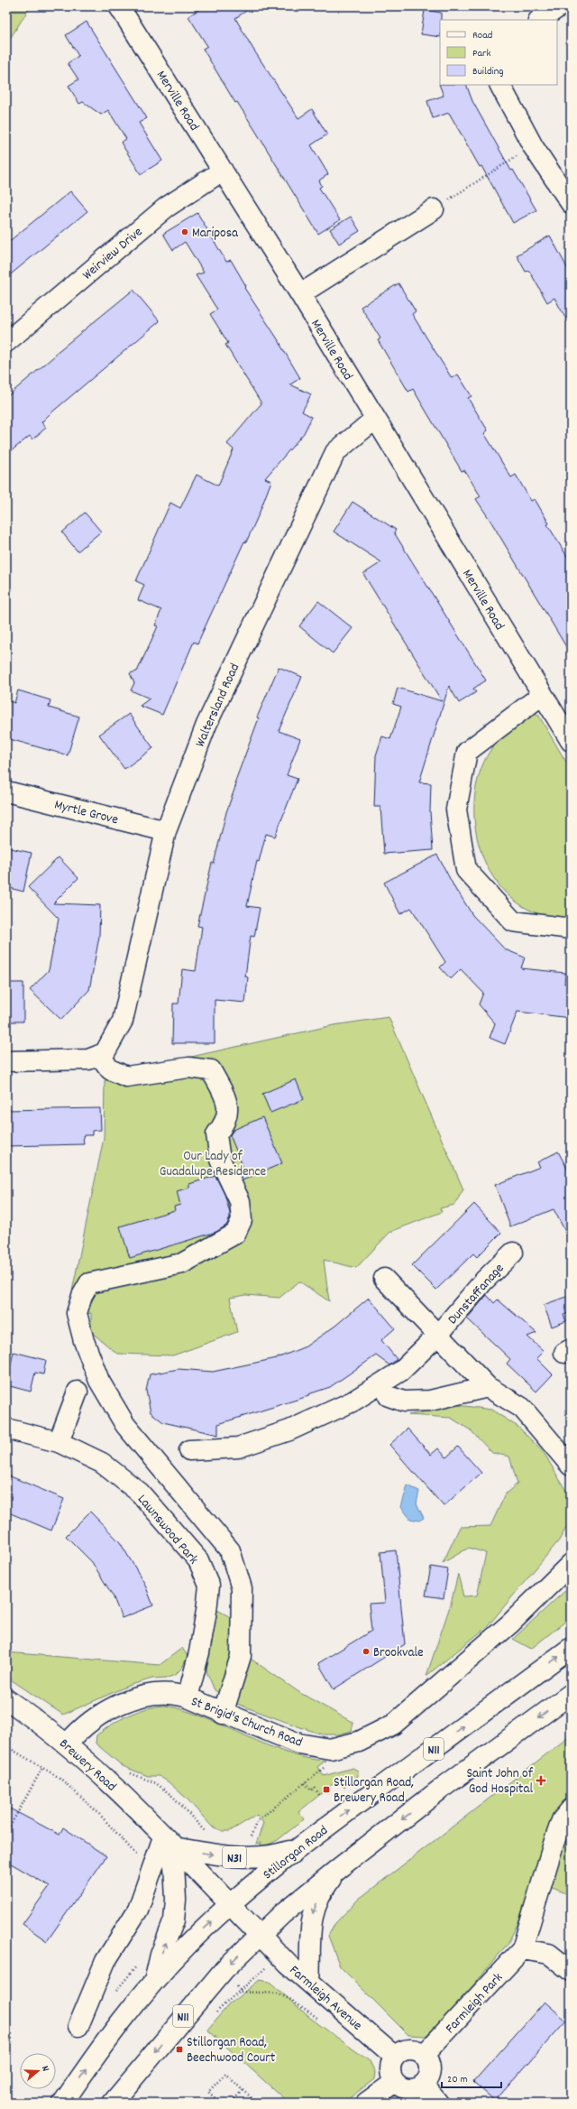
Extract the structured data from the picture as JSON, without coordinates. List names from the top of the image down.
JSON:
{
  "streets": {
    "main road": [
      "Merville Road",
      "Weirview Drive",
      "Waltersland Road",
      "Myrtle Grove",
      "Dunstaffanage",
      "Lawnswood Park",
      "St Brigid's Church Road",
      "N11",
      "Brewery Road",
      "Stillorgan Road",
      "N31",
      "Farmleigh Avenue",
      "Farmleigh Park"
    ]
  },
  "crossings": [
    ["Merville Road", "Weirview Drive"],
    ["Merville Road", "Waltersland Road"],
    ["Waltersland Road", "Myrtle Grove"],
    ["Lawnswood Park", "St Brigid's Church Road"],
    ["St Brigid's Church Road", "Brewery Road"],
    ["N11", "Brewery Road"],
    ["N11", "Farmleigh Avenue"],
    ["Brewery Road", "Stillorgan Road"],
    ["Brewery Road", "N31"],
    ["Brewery Road", "Farmleigh Avenue"],
    ["Stillorgan Road", "N31"],
    ["Farmleigh Avenue", "Farmleigh Park"]
  ],
  "parks": ["Our Lady of Guadalupe Residence"],
  "places": {
    "other": ["Mariposa", "Brookvale"],
    "health": ["Saint John of God Hospital"],
    "transit": ["Stillorgan Road, Brewery Road", "Stillorgan Road, Beechwood Court"]
  },
  "legend": ["Road", "Park", "Building"],
  "scale_bar": "20 m",
  "north": "right"
}
